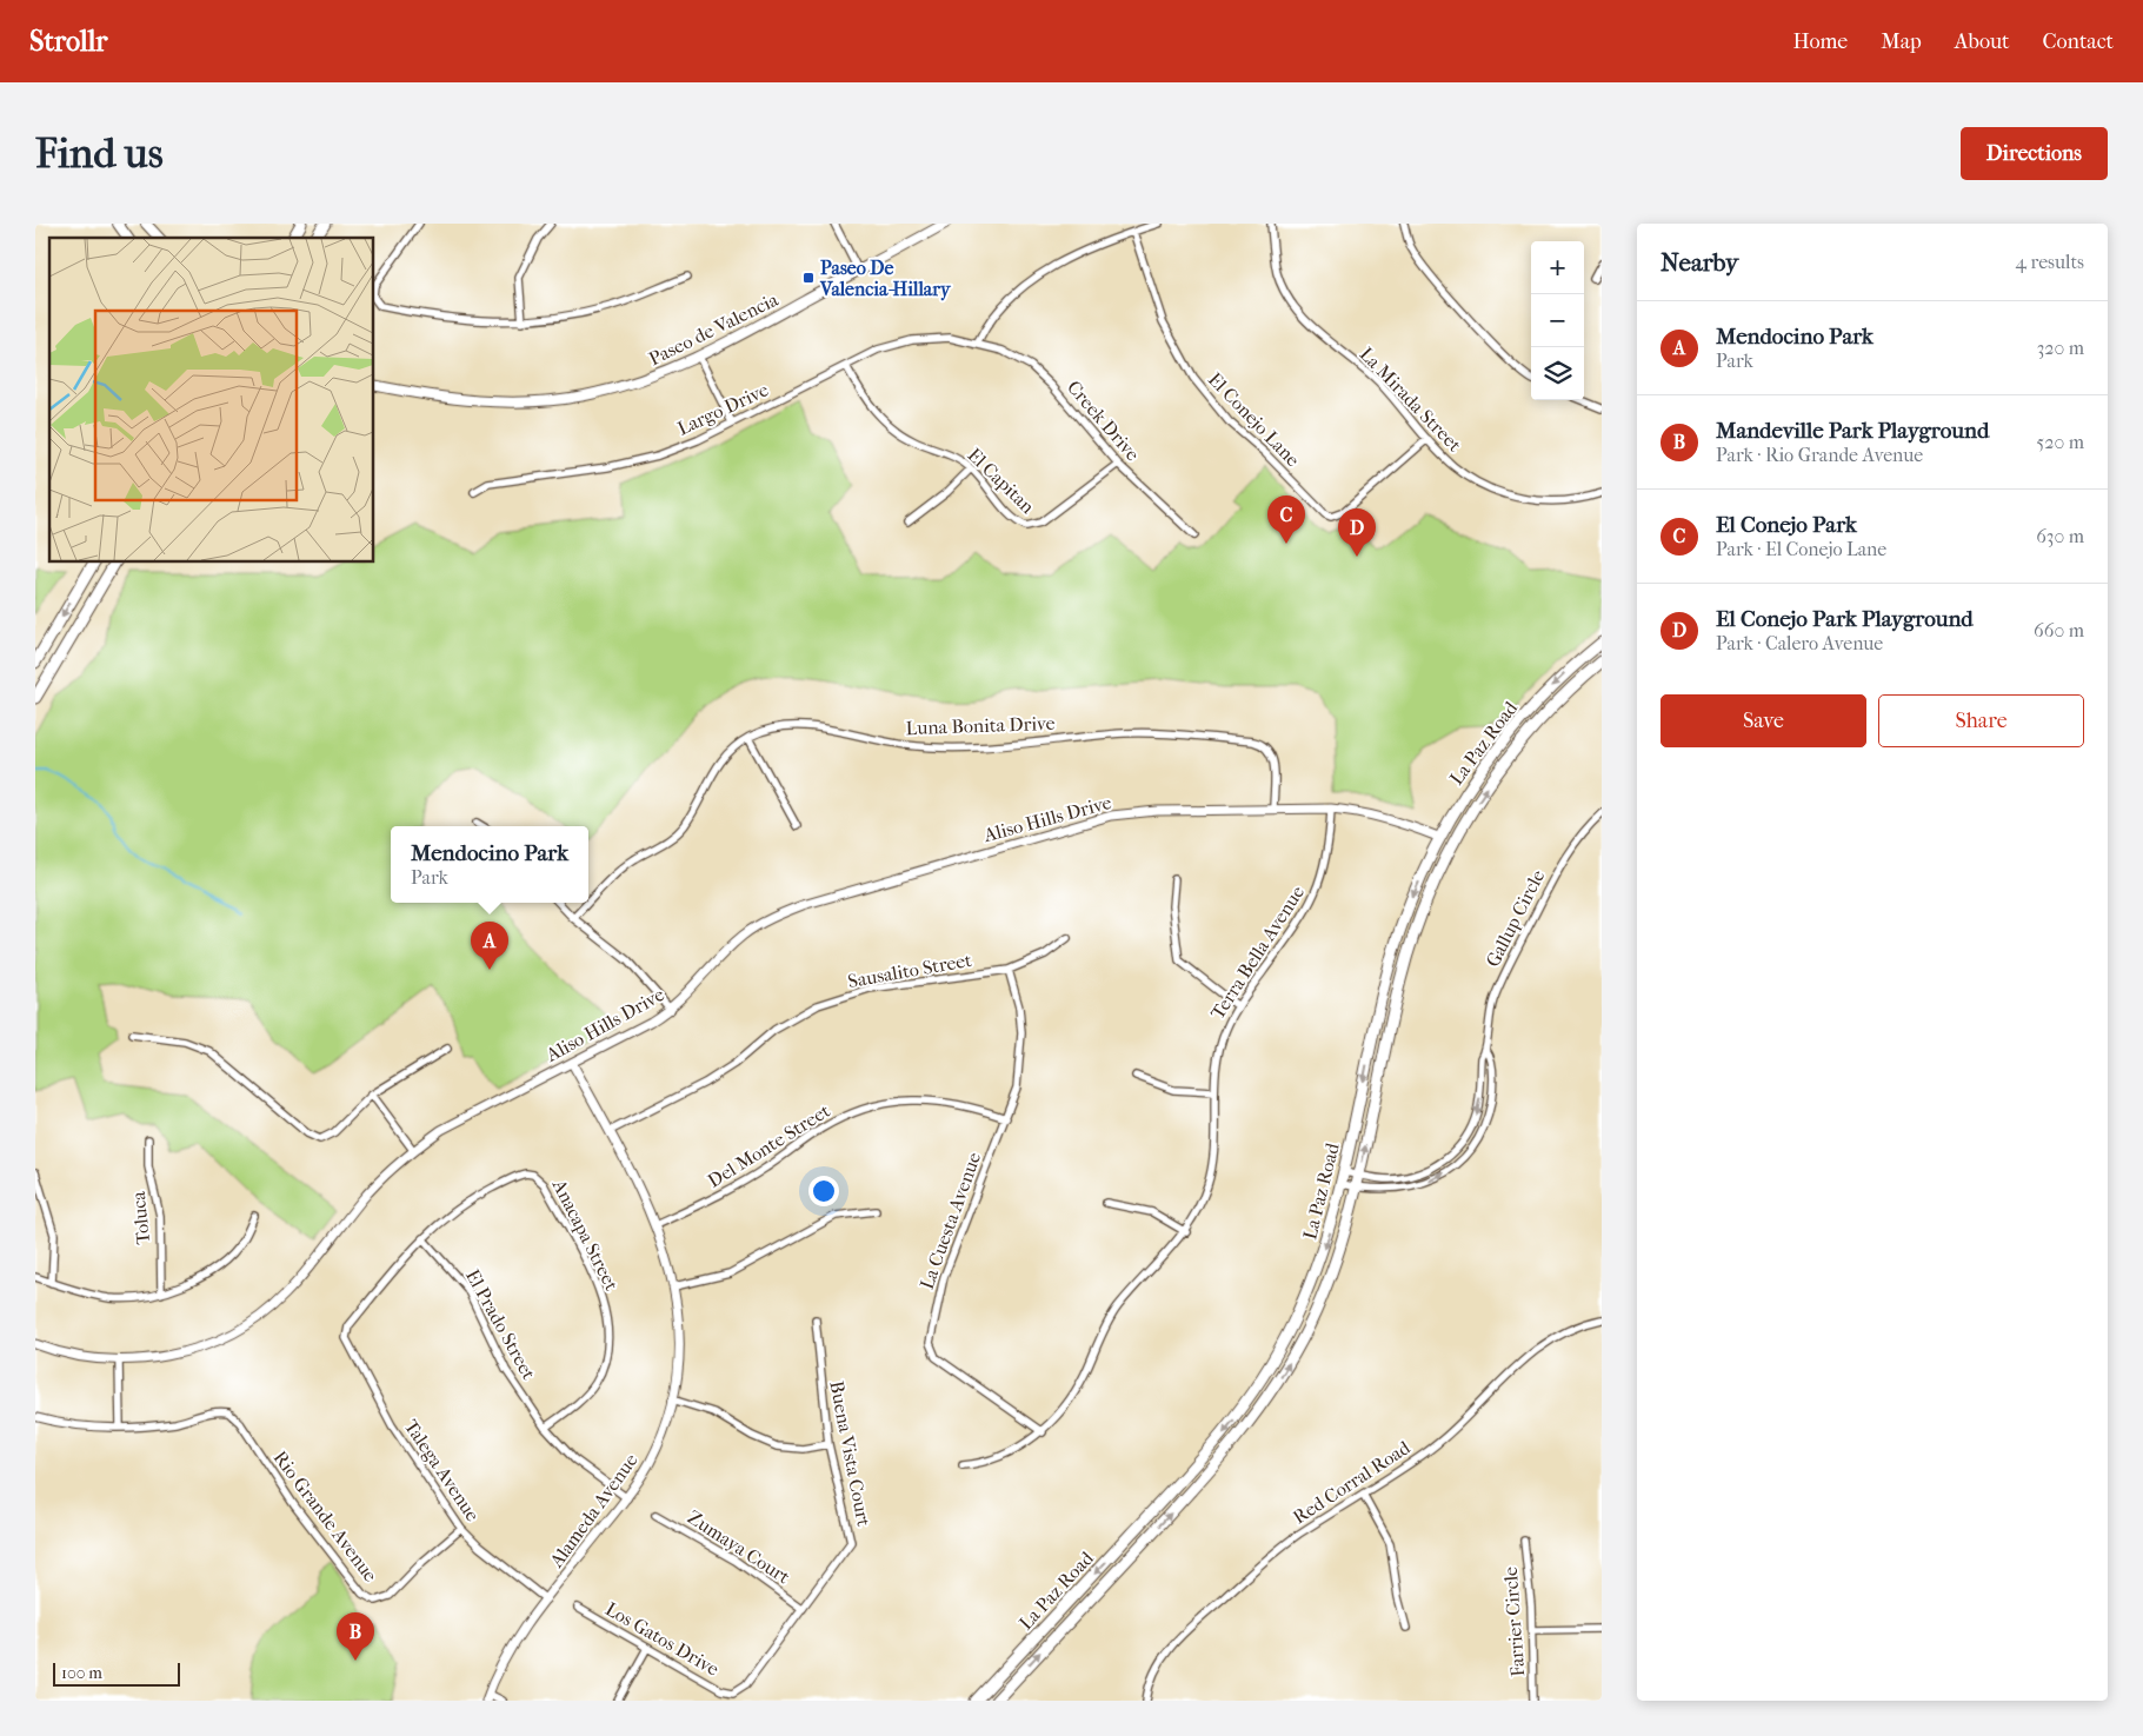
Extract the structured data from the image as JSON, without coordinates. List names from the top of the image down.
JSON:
{
  "streets": {
    "main road": ["Paseo de Valencia", "La Paz Road"],
    "street": [
      "La Mirada Street",
      "Largo Drive",
      "El Conejo Lane",
      "Creek Drive",
      "El Capitan",
      "Luna Bonita Drive",
      "Aliso Hills Drive",
      "Gallup Circle",
      "Terra Bella Avenue",
      "Sausalito Street",
      "Del Monte Street",
      "Toluca",
      "La Cuesta Avenue",
      "Anacapa Street",
      "El Prado Street",
      "Buena Vista Court",
      "Talega Avenue",
      "Red Corral Road",
      "Alameda Avenue",
      "Rio Grande Avenue",
      "Zumaya Court",
      "Farrier Circle",
      "Los Gatos Drive"
    ]
  },
  "crossings": [
    ["La Mirada Street", "El Conejo Lane"],
    ["Largo Drive", "Creek Drive"],
    ["Largo Drive", "El Capitan"],
    ["Creek Drive", "El Capitan"],
    ["Luna Bonita Drive", "Aliso Hills Drive"],
    ["La Paz Road", "Aliso Hills Drive"],
    ["La Paz Road", "Gallup Circle"],
    ["Aliso Hills Drive", "Terra Bella Avenue"],
    ["Aliso Hills Drive", "Alameda Avenue"],
    ["Terra Bella Avenue", "La Cuesta Avenue"],
    ["Sausalito Street", "La Cuesta Avenue"],
    ["Sausalito Street", "Alameda Avenue"],
    ["Del Monte Street", "La Cuesta Avenue"],
    ["Del Monte Street", "Alameda Avenue"],
    ["Anacapa Street", "El Prado Street"],
    ["Anacapa Street", "Talega Avenue"],
    ["El Prado Street", "Talega Avenue"],
    ["El Prado Street", "Alameda Avenue"],
    ["Buena Vista Court", "Zumaya Court"],
    ["Buena Vista Court", "Los Gatos Drive"],
    ["Talega Avenue", "Alameda Avenue"],
    ["Talega Avenue", "Rio Grande Avenue"]
  ],
  "places": {
    "transit": ["Paseo De Valencia-Hillary"]
  },
  "scale_bar": "100 m",
  "page": {
    "header": "Strollr",
    "nav": [
      "Home",
      "Map",
      "About",
      "Contact"
    ],
    "buttons": [
      "Directions",
      ["Save", "Share"]
    ],
    "title": "Find us",
    "heading": ["Nearby", "4 results"],
    "map_buttons": ["+", "−"],
    "list": [
      {
        "mark": "A",
        "name": "Mendocino Park",
        "note": "Park",
        "value": "320 m"
      },
      {
        "mark": "B",
        "name": "Mandeville Park Playground",
        "note": "Park · Rio Grande Avenue",
        "value": "520 m"
      },
      {
        "mark": "C",
        "name": "El Conejo Park",
        "note": "Park · El Conejo Lane",
        "value": "630 m"
      },
      {
        "mark": "D",
        "name": "El Conejo Park Playground",
        "note": "Park · Calero Avenue",
        "value": "660 m"
      }
    ],
    "pins": [
      "C",
      "D",
      "A",
      "B"
    ],
    "popup": ["Mendocino Park", "Park"],
    "scale": "100 m"
  }
}
